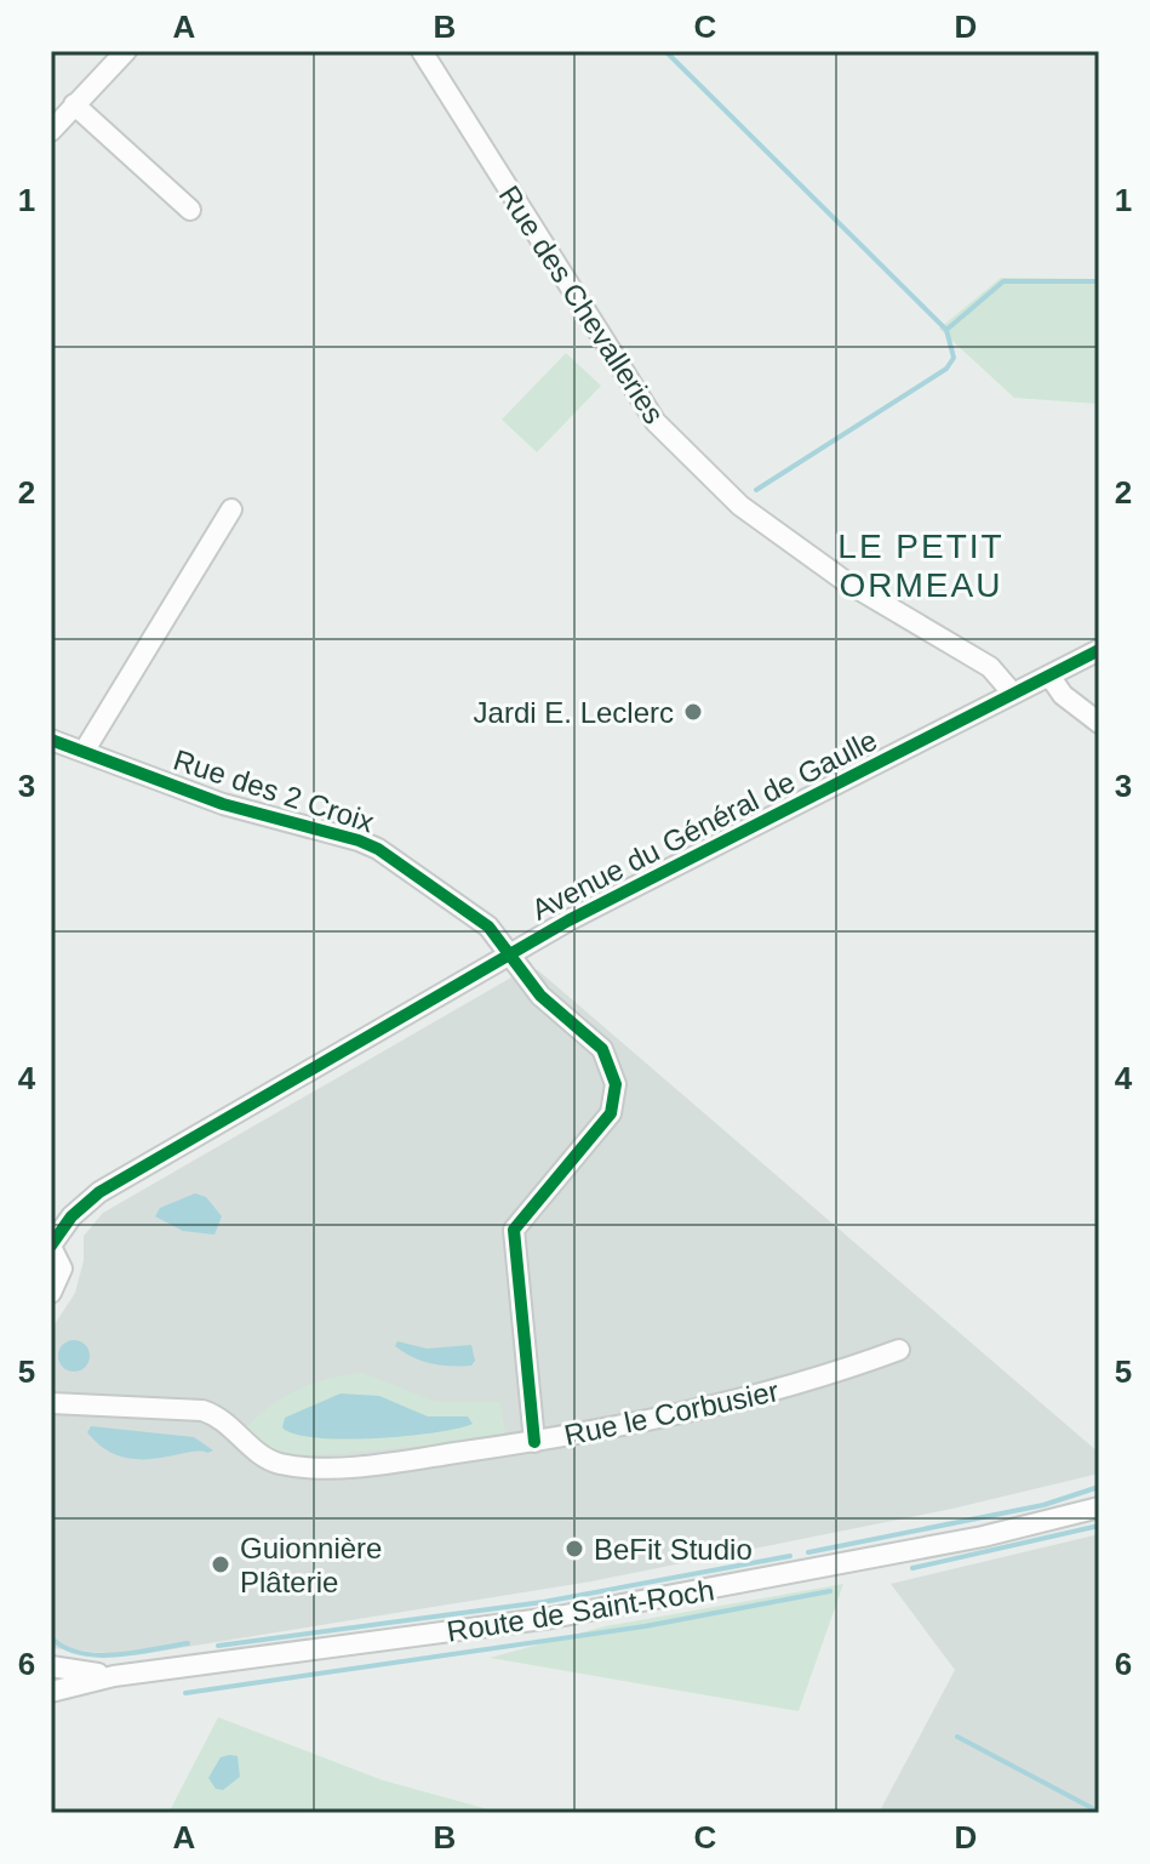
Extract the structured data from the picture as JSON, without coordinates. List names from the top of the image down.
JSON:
{
  "streets": {
    "street": [
      "Rue des Chevalleries",
      "Rue des 2 Croix",
      "Avenue du Général de Gaulle",
      "Rue le Corbusier",
      "Route de Saint-Roch"
    ]
  },
  "crossings": [
    ["Rue des Chevalleries", "Avenue du Général de Gaulle"],
    ["Rue des 2 Croix", "Avenue du Général de Gaulle"],
    ["Rue des 2 Croix", "Rue le Corbusier"]
  ],
  "districts": ["LE PETIT ORMEAU"],
  "places": ["Jardi E. Leclerc", "BeFit Studio", "Guionnière Plâterie"],
  "grid": {
    "columns": [
      "A",
      "B",
      "C",
      "D"
    ],
    "rows": [
      "1",
      "2",
      "3",
      "4",
      "5",
      "6"
    ]
  }
}
